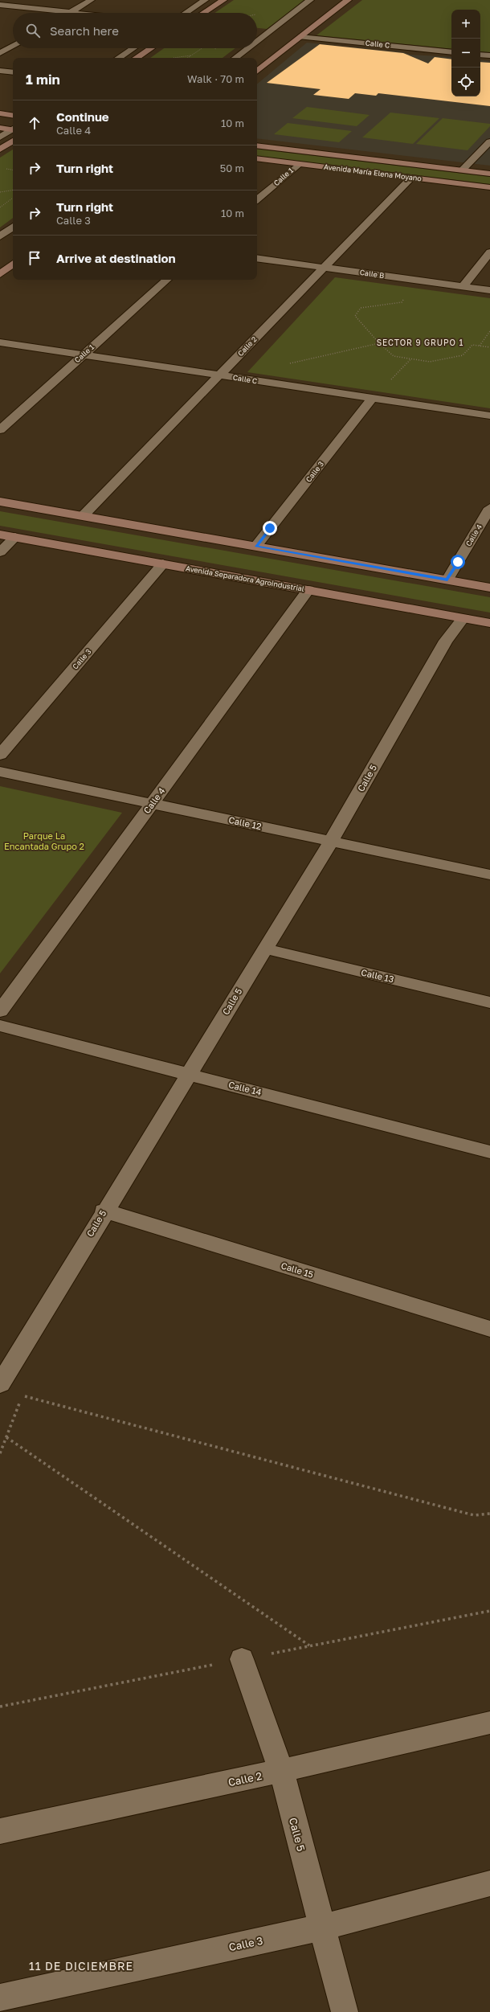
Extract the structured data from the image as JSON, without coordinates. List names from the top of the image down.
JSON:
{
  "streets": {
    "street": [
      "Calle C",
      "Avenida María Elena Moyano",
      "Calle 1",
      "Calle B",
      "Calle 2",
      "Calle 3",
      "Calle 4",
      "Avenida Separadora Agroindustrial",
      "Calle 5",
      "Calle 12",
      "Calle 13",
      "Calle 14",
      "Calle 15"
    ]
  },
  "crossings": [
    ["Calle C", "Calle 1"],
    ["Calle C", "Calle 2"],
    ["Calle C", "Calle 3"],
    ["Avenida María Elena Moyano", "Calle 1"],
    ["Avenida María Elena Moyano", "Calle 2"],
    ["Calle B", "Calle 2"],
    ["Calle 2", "Calle 5"],
    ["Calle 3", "Avenida Separadora Agroindustrial"],
    ["Calle 3", "Calle 5"],
    ["Calle 4", "Avenida Separadora Agroindustrial"],
    ["Calle 4", "Calle 12"],
    ["Avenida Separadora Agroindustrial", "Calle 5"],
    ["Calle 5", "Calle 12"],
    ["Calle 5", "Calle 13"],
    ["Calle 5", "Calle 14"],
    ["Calle 5", "Calle 15"]
  ],
  "districts": ["SECTOR 9 GRUPO 1", "11 DE DICIEMBRE"],
  "parks": ["Parque La Encantada Grupo 2"],
  "page": {
    "map_buttons": ["+", "−"],
    "search": "Search here",
    "heading": ["1 min", "Walk · 70 m"],
    "list": [
      ["Continue", "Calle 4", "10 m"],
      ["Turn right", "50 m"],
      ["Turn right", "Calle 3", "10 m"],
      "Arrive at destination"
    ]
  }
}
